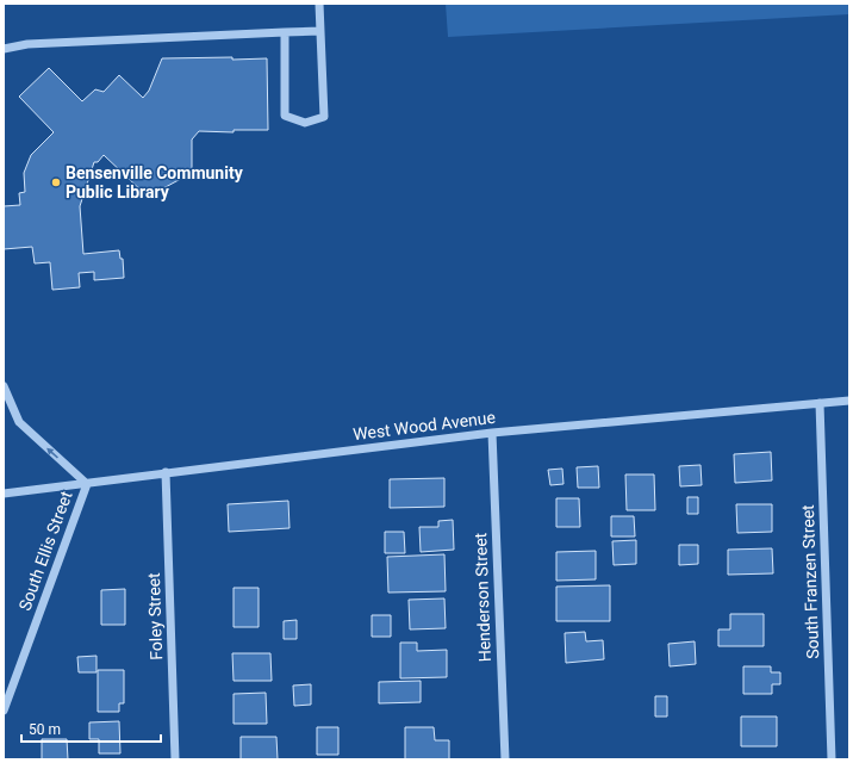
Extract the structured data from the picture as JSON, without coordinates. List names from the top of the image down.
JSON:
{
  "streets": {
    "street": [
      "West Wood Avenue",
      "South Ellis Street",
      "South Franzen Street",
      "Henderson Street",
      "Foley Street"
    ]
  },
  "crossings": [
    ["West Wood Avenue", "South Ellis Street"],
    ["West Wood Avenue", "South Franzen Street"],
    ["West Wood Avenue", "Henderson Street"],
    ["West Wood Avenue", "Foley Street"]
  ],
  "places": ["Bensenville Community Public Library"],
  "scale_bar": "50 m"
}
